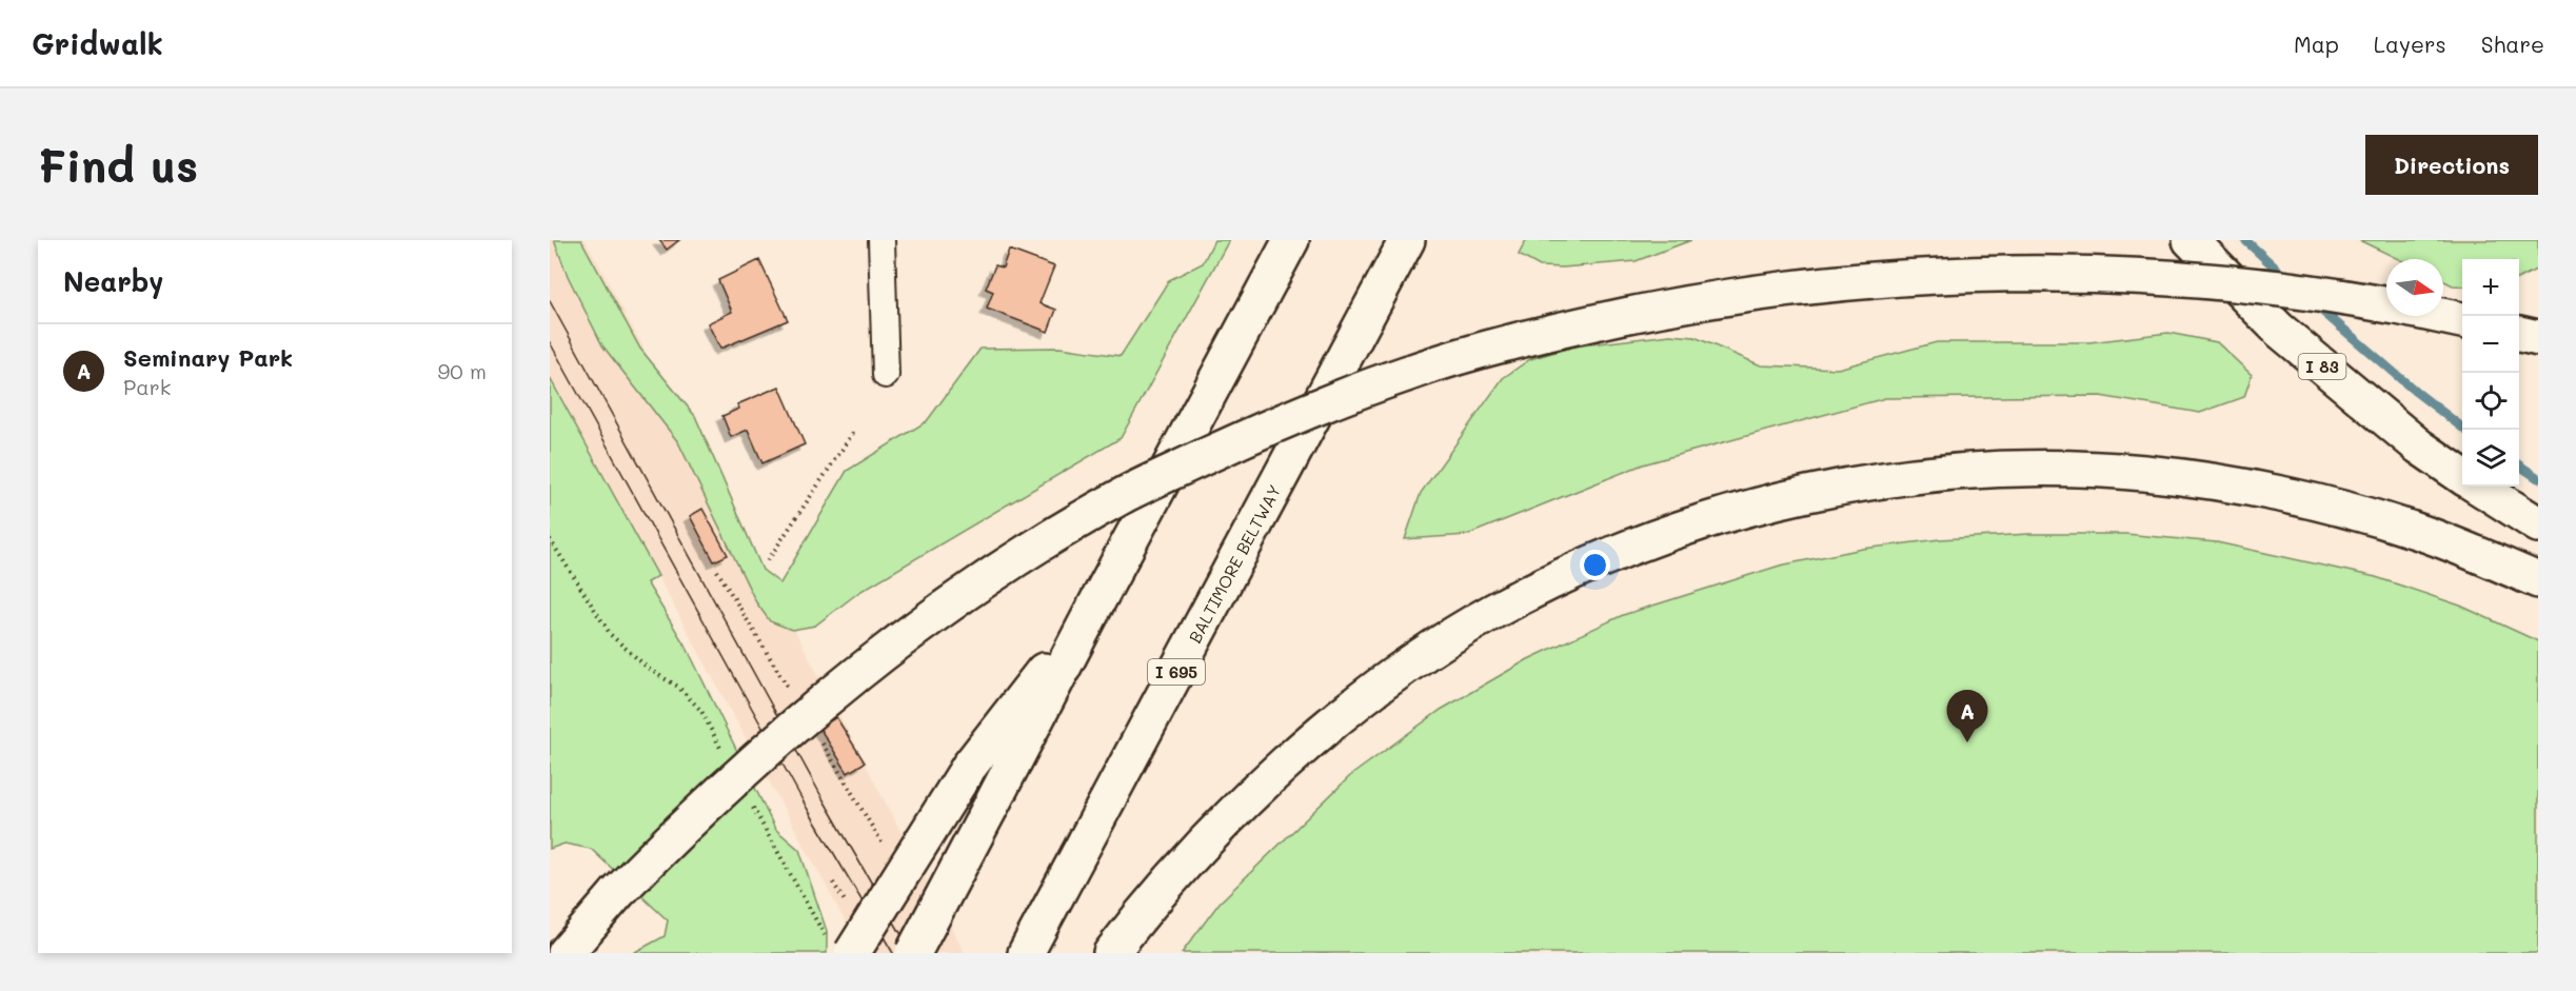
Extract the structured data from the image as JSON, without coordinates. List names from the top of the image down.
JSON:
{
  "streets": {
    "highway": ["I 83", "BALTIMORE BELTWAY", "I 695"]
  },
  "north": "right",
  "page": {
    "header": "Gridwalk",
    "nav": ["Map", "Layers", "Share"],
    "buttons": "Directions",
    "title": "Find us",
    "heading": "Nearby",
    "map_buttons": ["+", "−"],
    "list": [
      {
        "mark": "A",
        "name": "Seminary Park",
        "note": "Park",
        "value": "90 m"
      }
    ],
    "pins": "A"
  }
}
